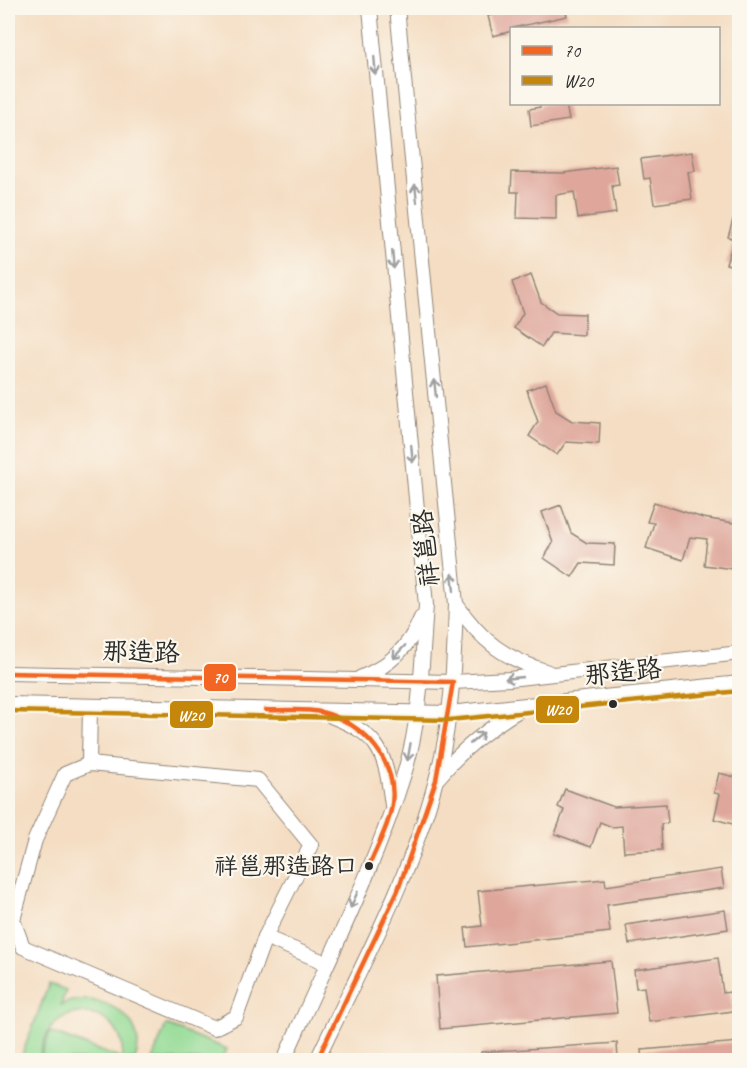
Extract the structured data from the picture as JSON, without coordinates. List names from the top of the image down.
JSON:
{
  "streets": {
    "street": ["祥邕路", "那造路"]
  },
  "crossings": [
    ["祥邕路", "那造路"]
  ],
  "places": ["祥邕那造路口"],
  "lines": ["transit line 70", "transit line W20"],
  "legend": ["70", "W20"]
}
